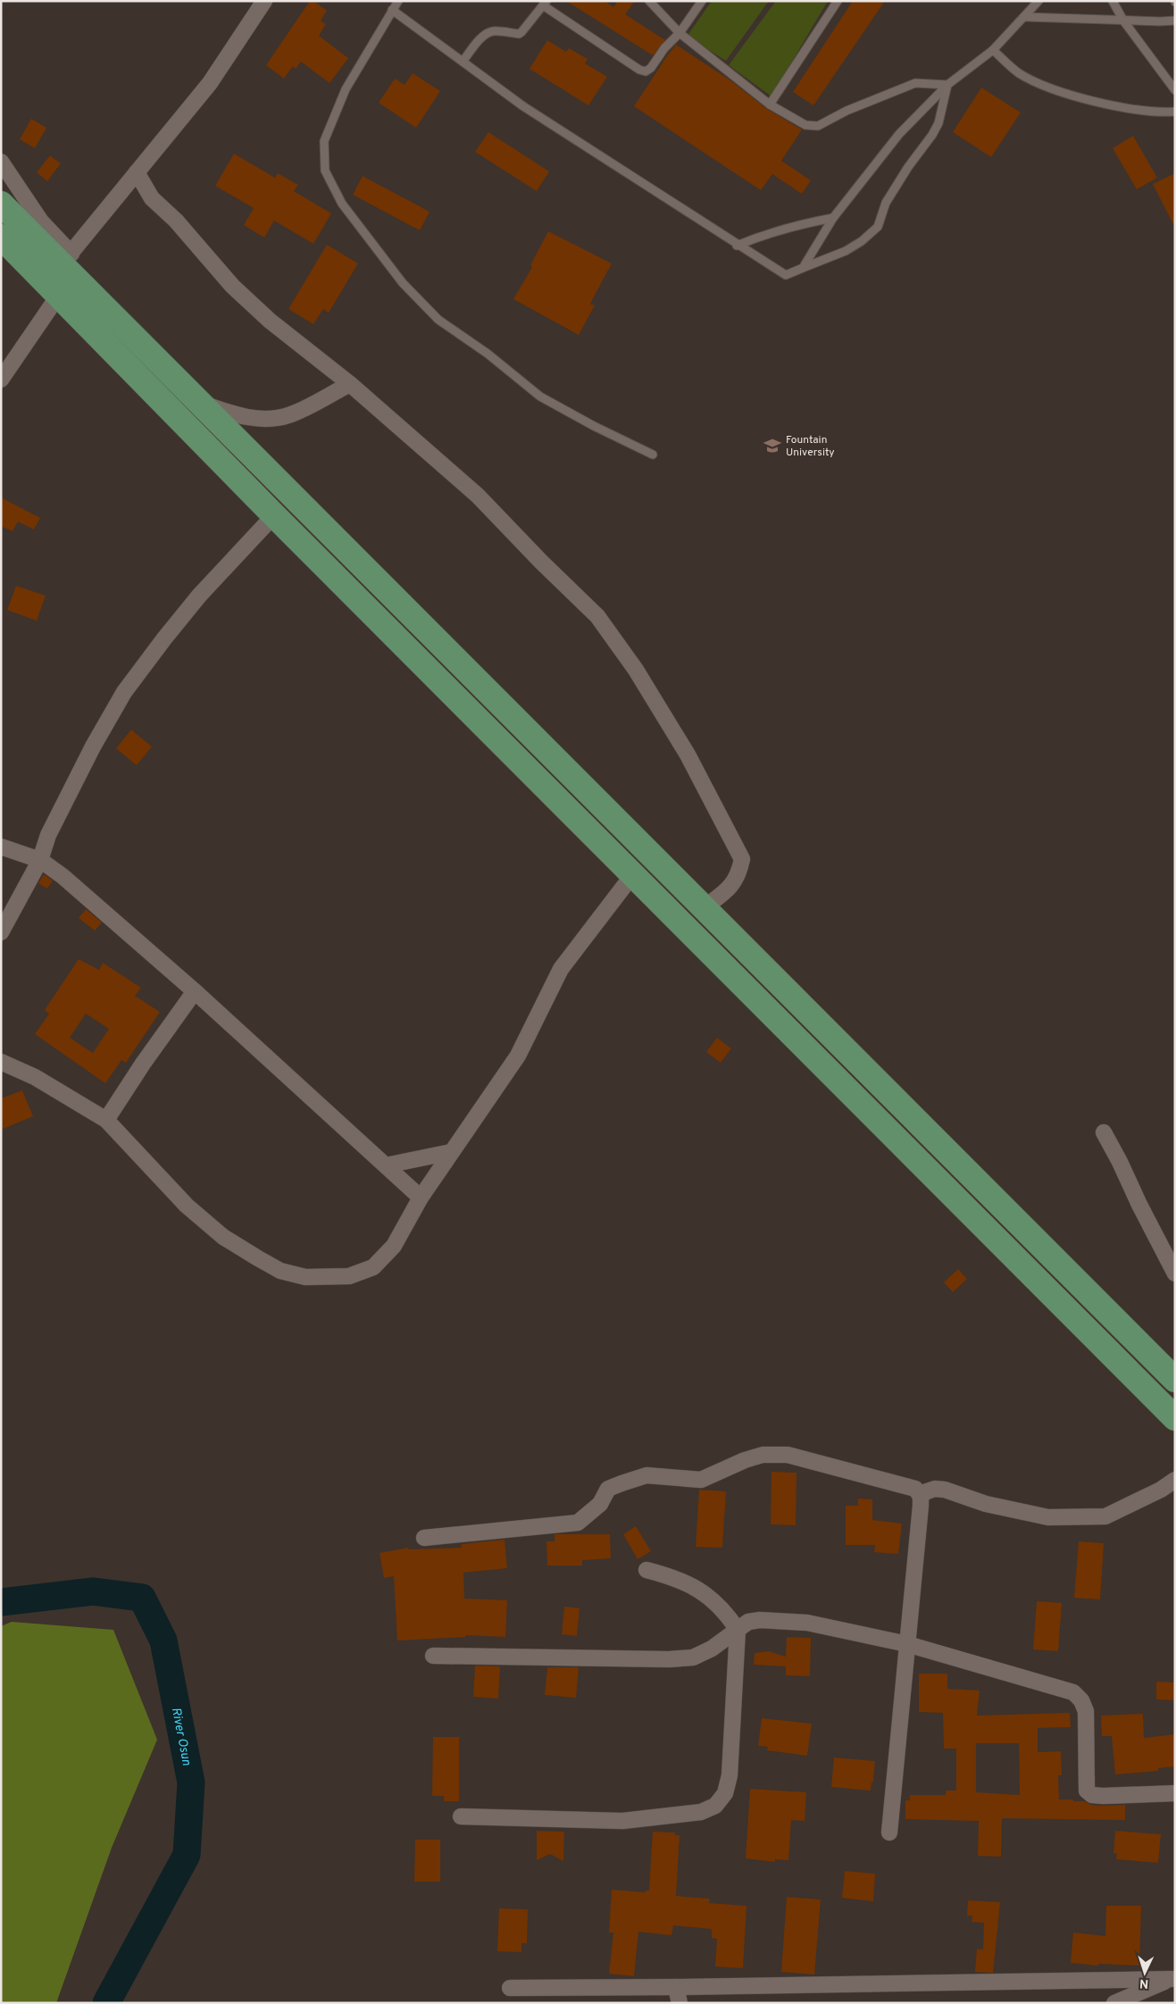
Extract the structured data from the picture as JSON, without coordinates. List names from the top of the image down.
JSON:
{
  "water": ["River Osun"],
  "places": {
    "school or university": ["Fountain University"]
  },
  "north": "bottom"
}
